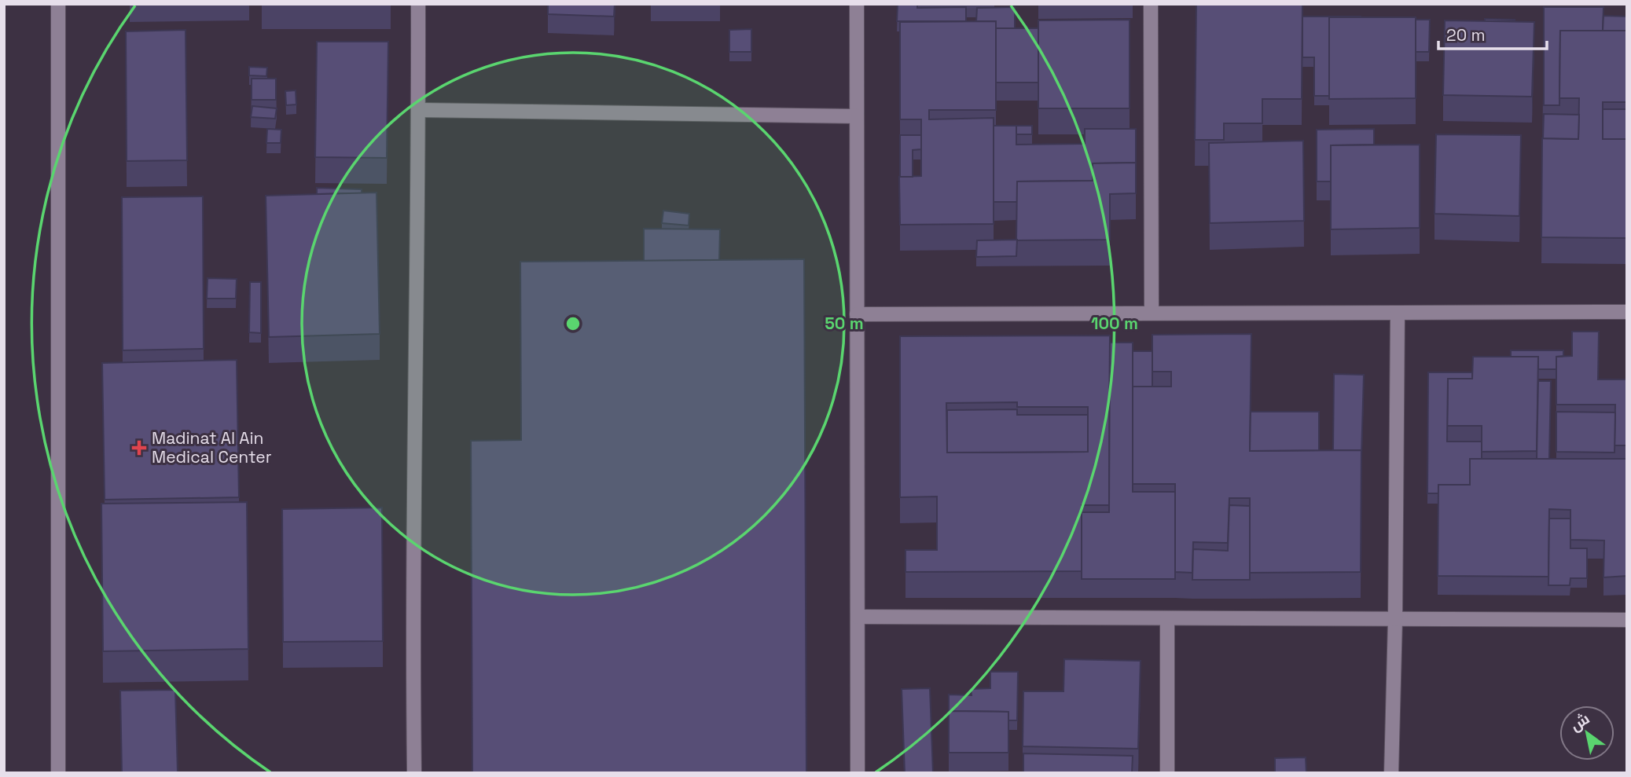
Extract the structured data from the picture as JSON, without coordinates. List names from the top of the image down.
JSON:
{
  "places": {
    "health": ["Madinat Al Ain Medical Center"]
  },
  "scale_bar": "20 m",
  "north": "top left",
  "rings": ["50 m", "100 m"]
}
